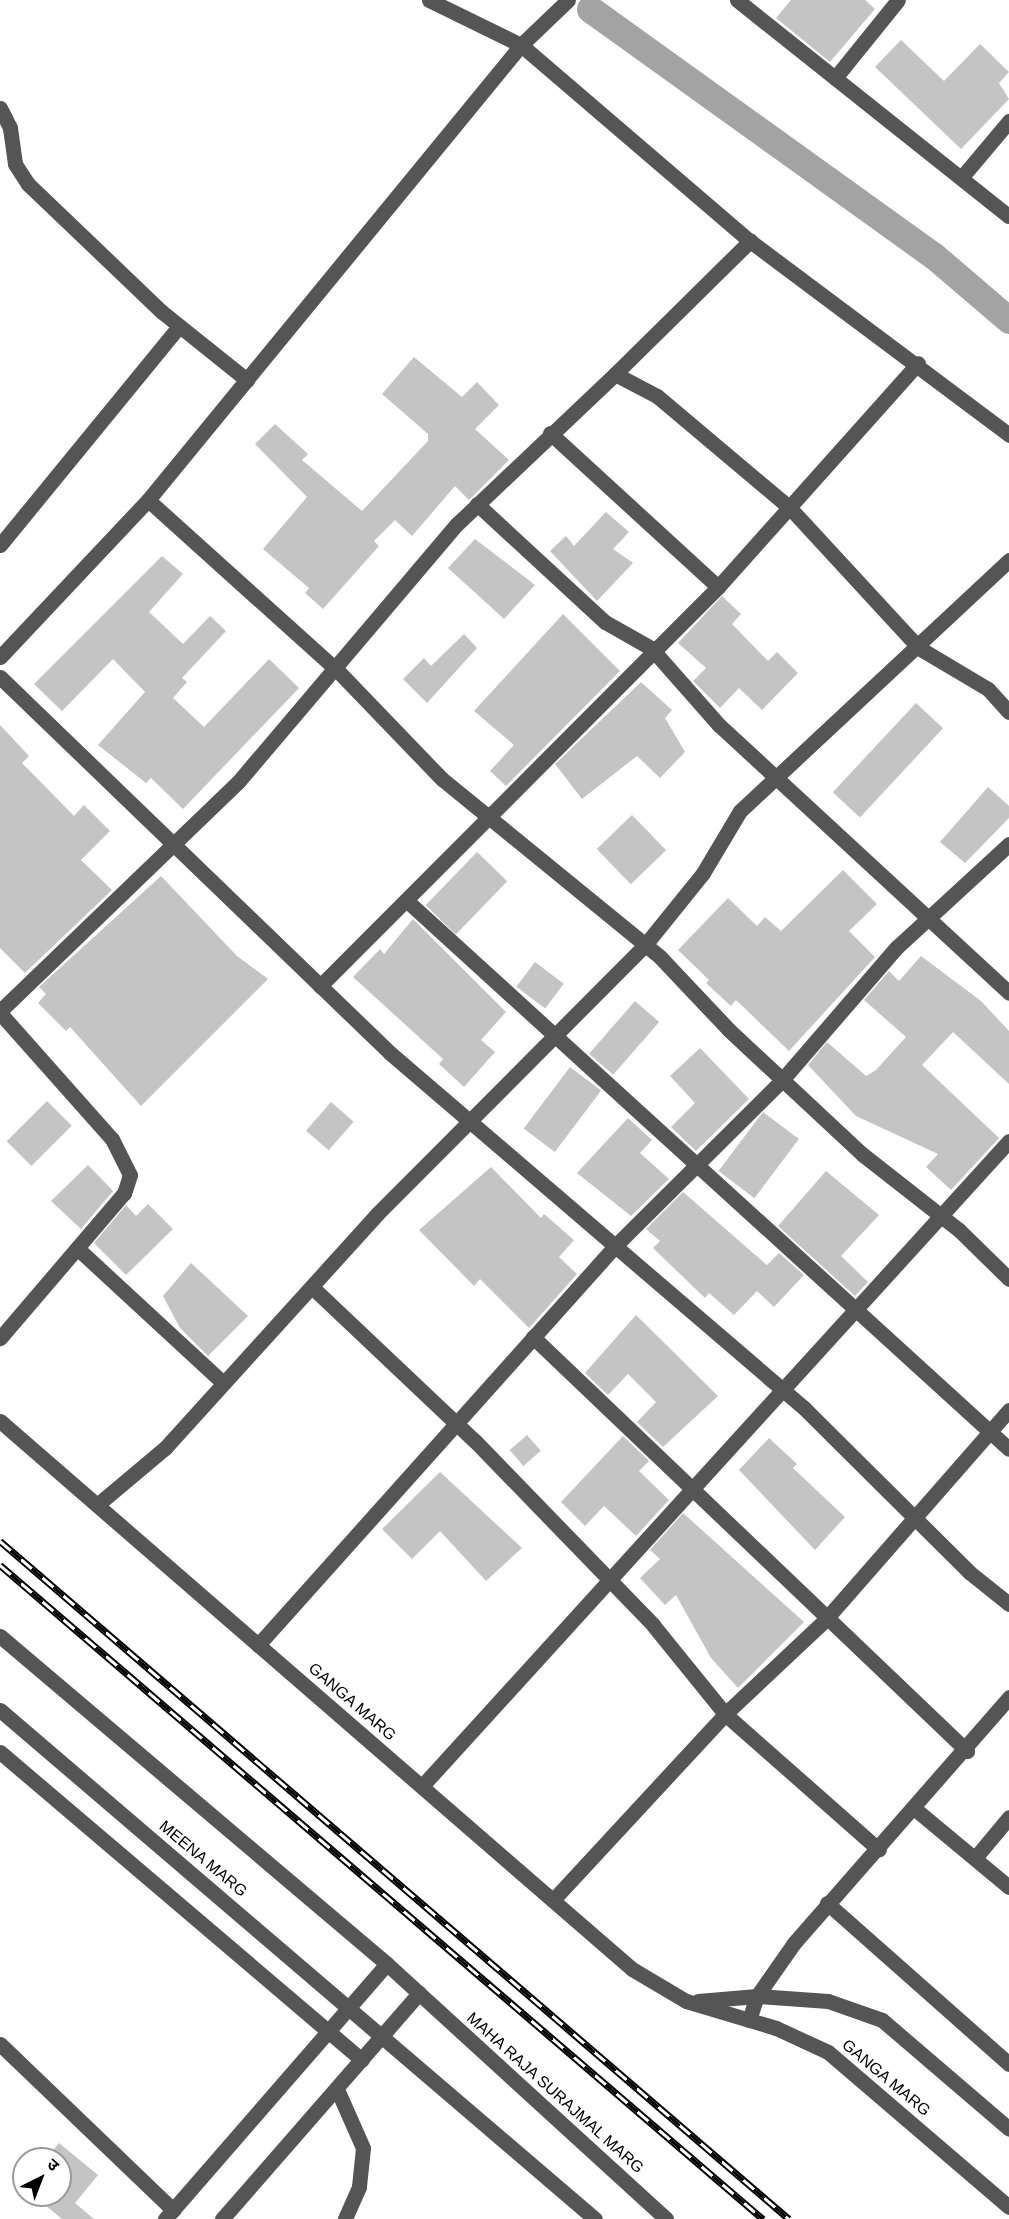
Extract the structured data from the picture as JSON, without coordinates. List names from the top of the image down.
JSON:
{
  "streets": {
    "street": ["GANGA MARG", "MEENA MARG", "MAHA RAJA SURAJMAL MARG"]
  },
  "north": "top right"
}
